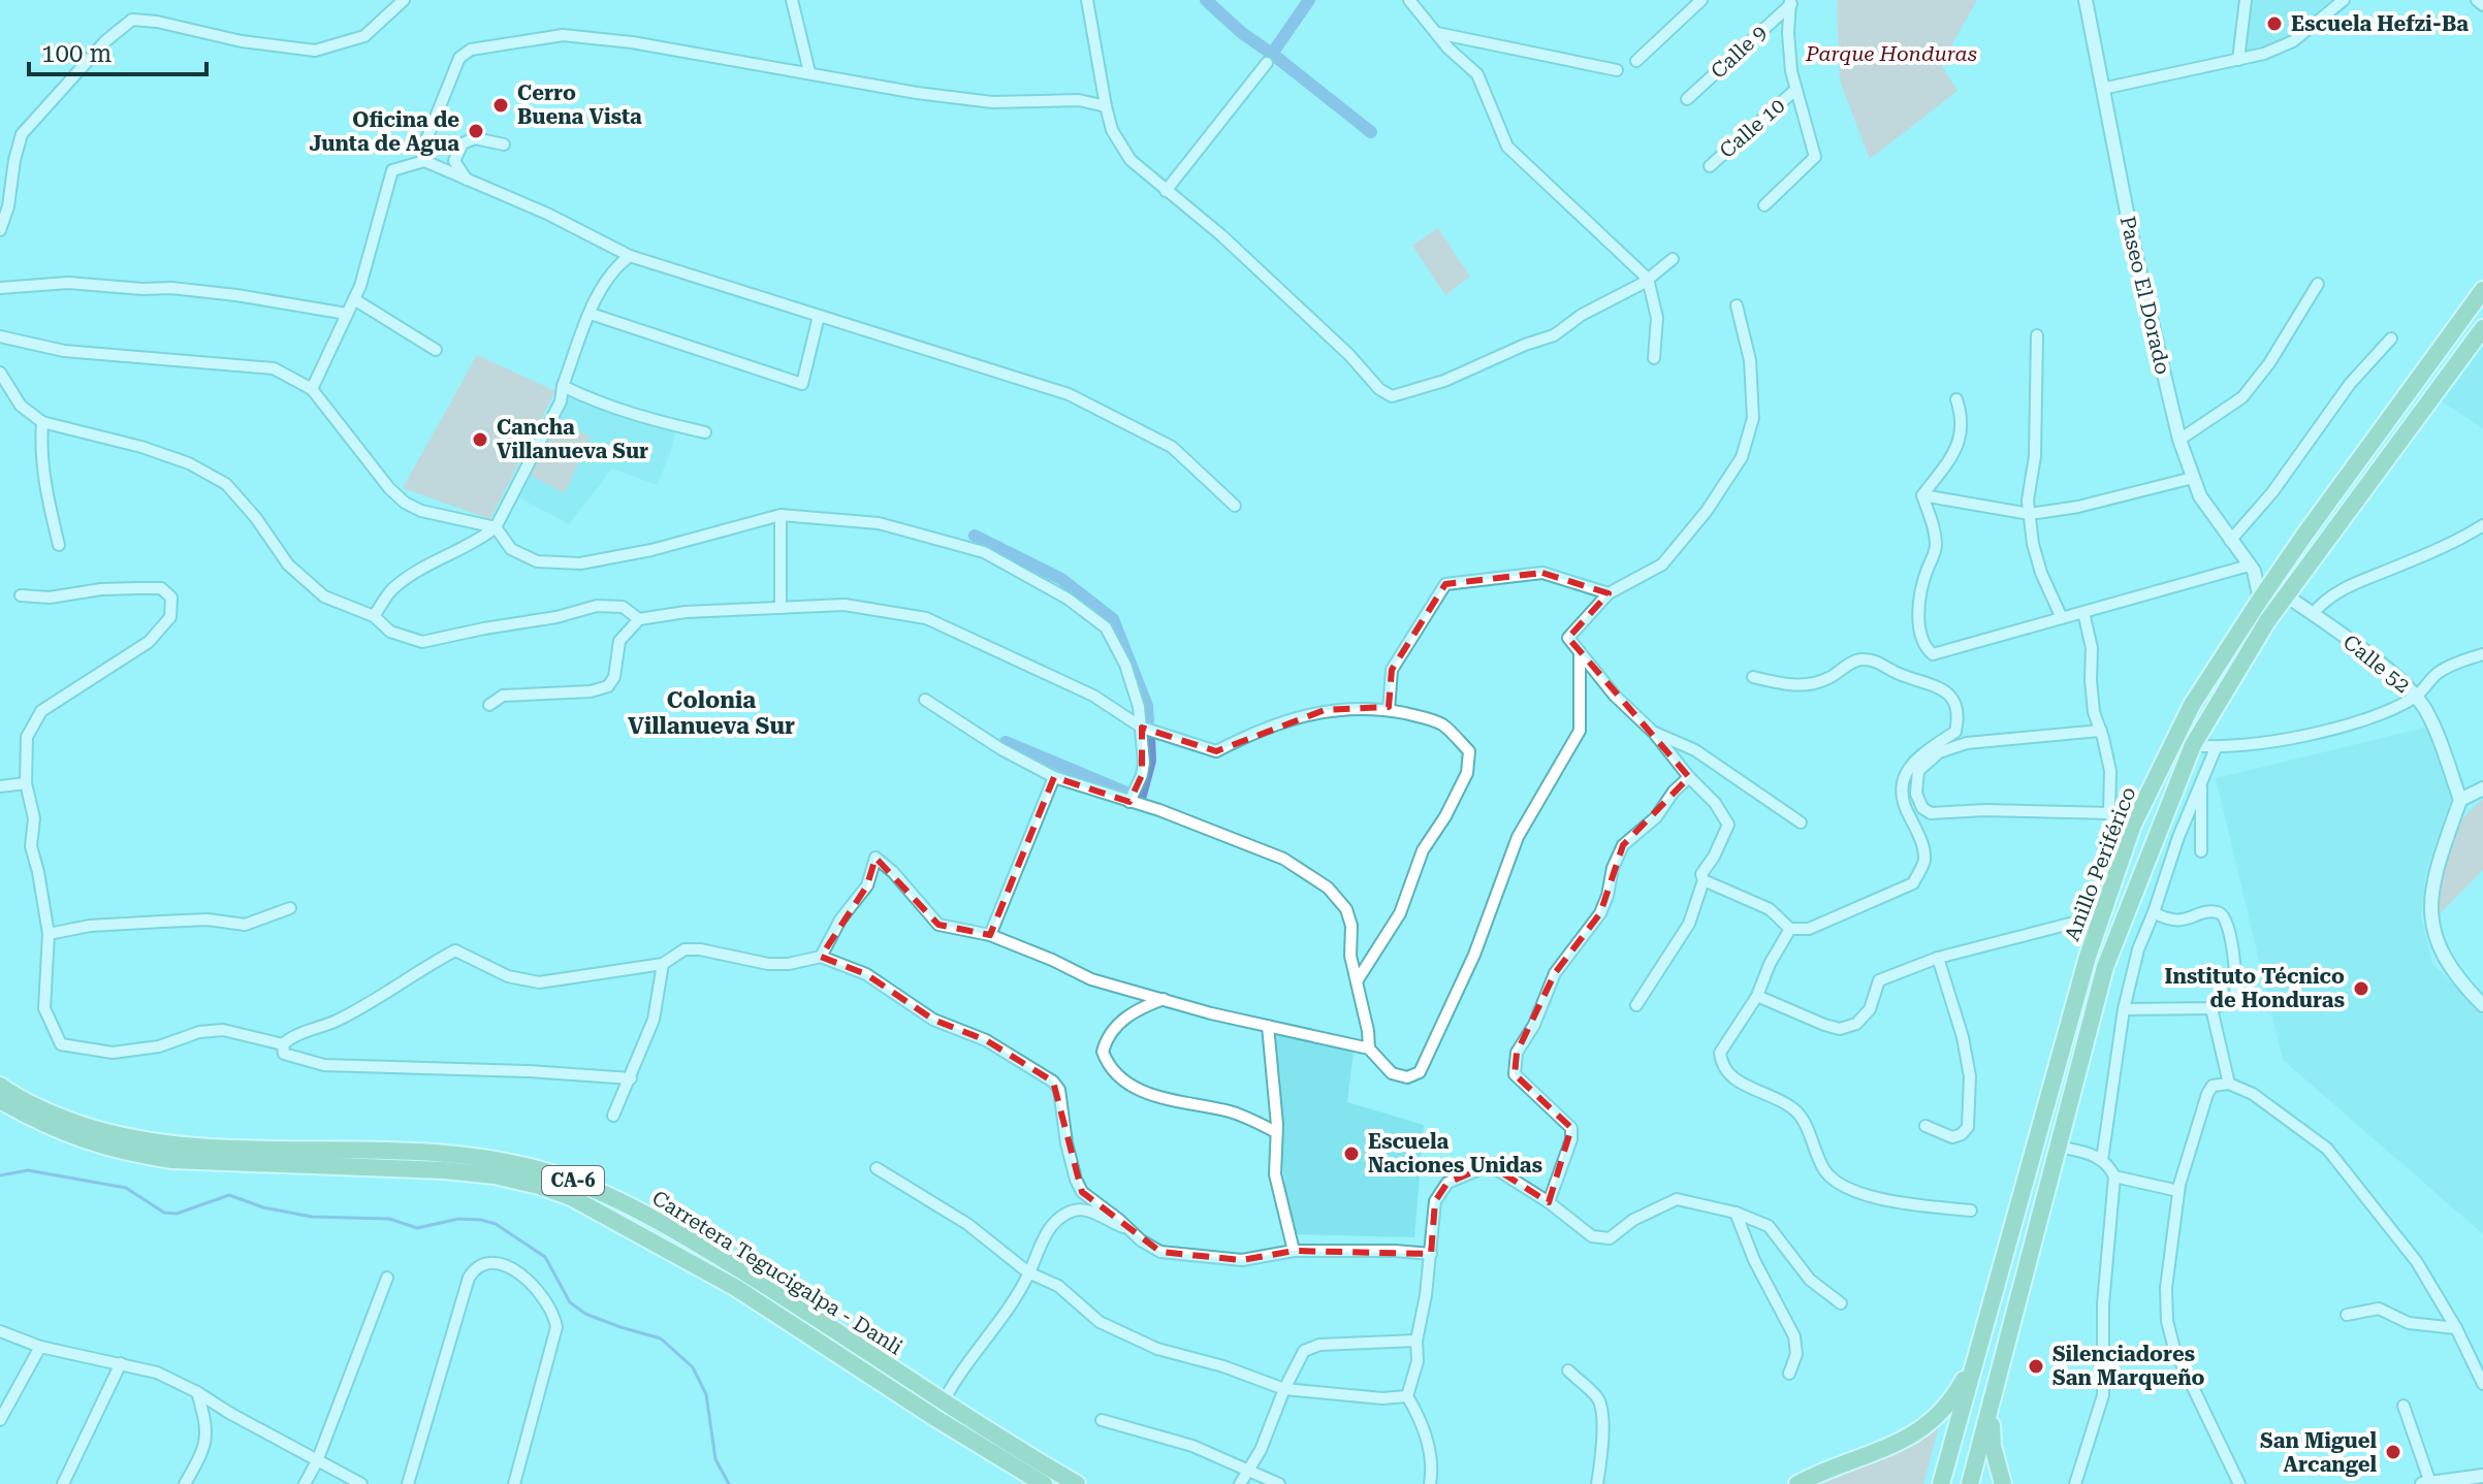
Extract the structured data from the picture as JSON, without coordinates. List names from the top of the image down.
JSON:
{
  "streets": {
    "highway": ["Anillo Periférico", "CA-6", "Carretera Tegucigalpa - Danli"],
    "street": [
      "Calle 9",
      "Calle 10",
      "Paseo El Dorado",
      "Calle 52"
    ]
  },
  "crossings": [
    ["Paseo El Dorado", "Anillo Periférico"],
    ["Calle 52", "Anillo Periférico"]
  ],
  "districts": ["Colonia Villanueva Sur"],
  "parks": ["Parque Honduras"],
  "places": [
    "Escuela Hefzi-Ba",
    "Cerro Buena Vista",
    "Oficina de Junta de Agua",
    "Cancha Villanueva Sur",
    "Instituto Técnico de Honduras",
    "Escuela Naciones Unidas",
    "Silenciadores San Marqueño",
    "San Miguel Arcangel"
  ],
  "scale_bar": "100 m"
}
